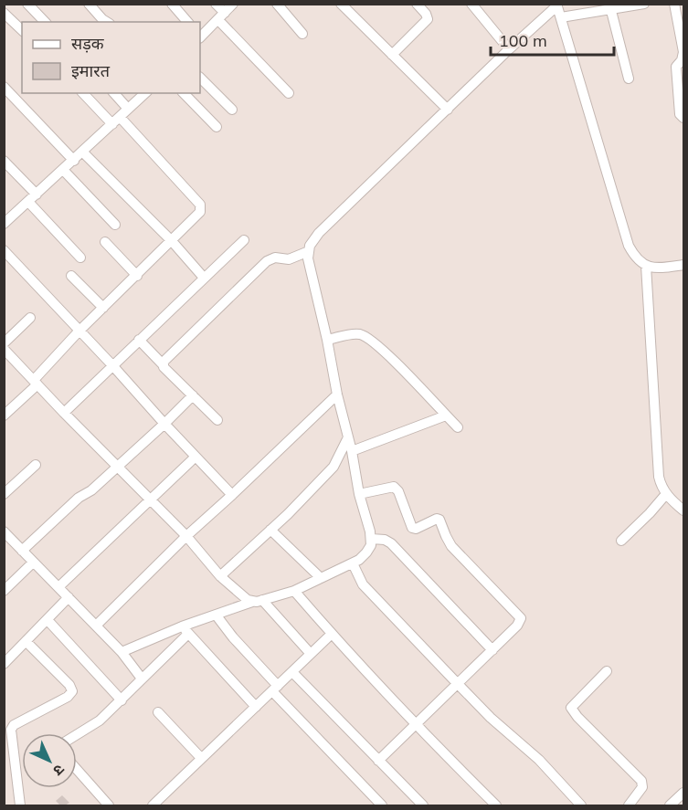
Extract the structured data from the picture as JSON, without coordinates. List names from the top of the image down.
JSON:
{
  "legend": ["सड़क", "इमारत"],
  "scale_bar": "100 m",
  "north": "bottom right"
}
